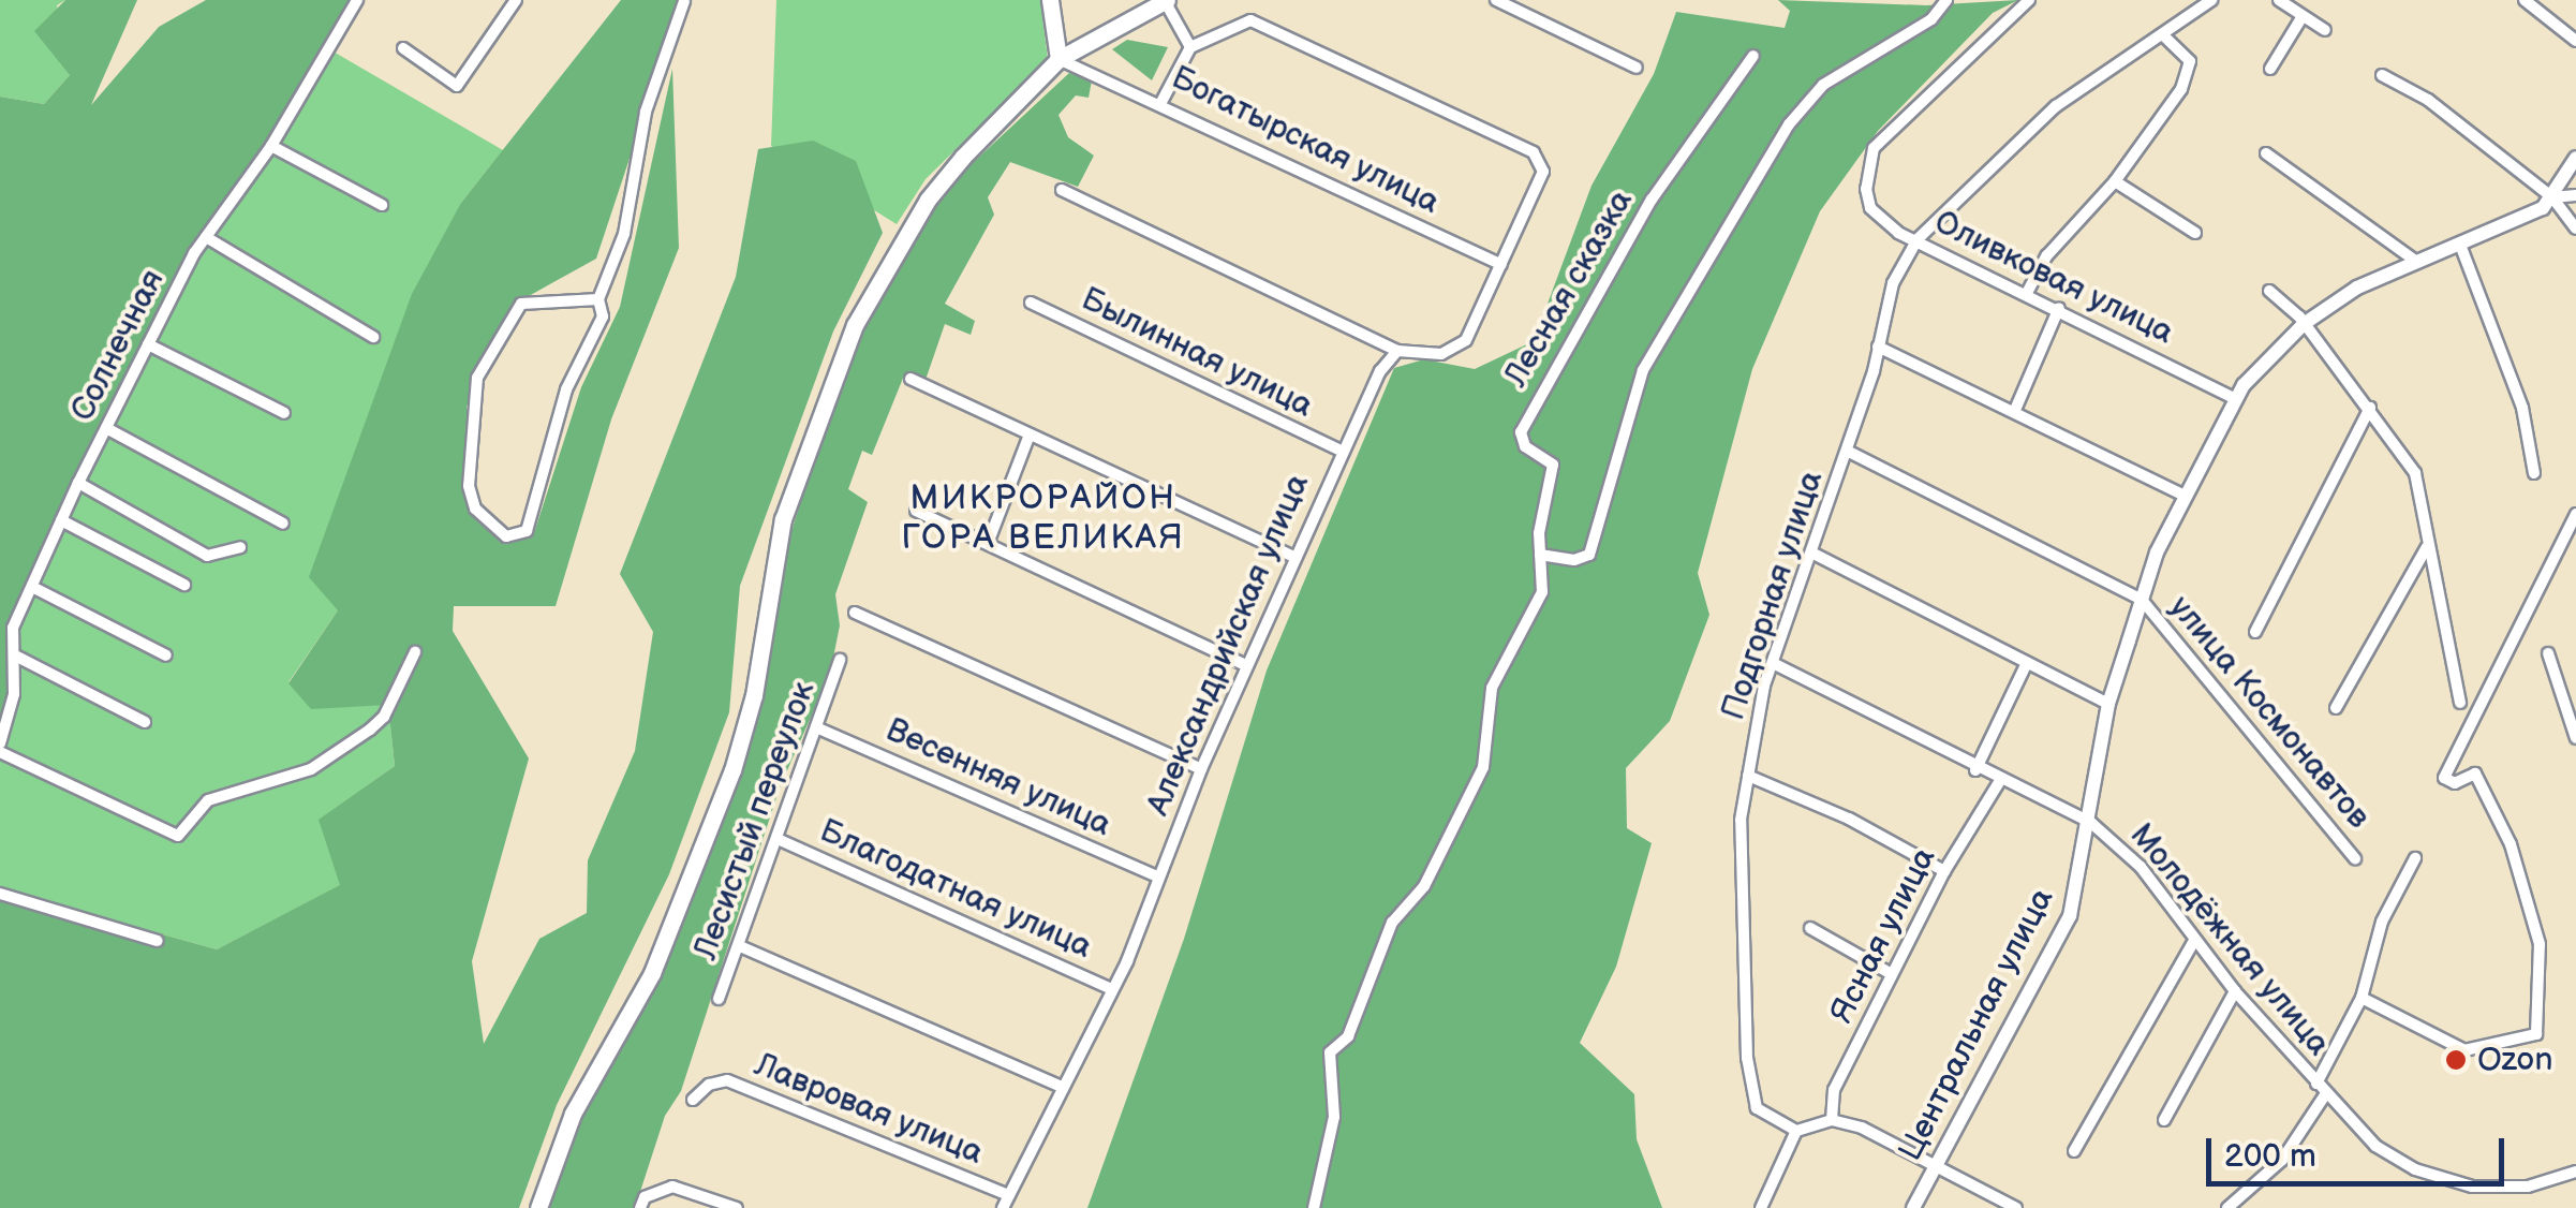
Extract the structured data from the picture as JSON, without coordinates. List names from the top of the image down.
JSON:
{
  "streets": {
    "street": [
      "Богатырская улица",
      "Оливковая улица",
      "Лесная сказка",
      "Солнечная",
      "Былинная улица",
      "Подгорная улица",
      "Александрийская улица",
      "улица Космонавтов",
      "Весенняя улица",
      "Лесистый переулок",
      "Благодатная улица",
      "Ясная улица",
      "Молодёжная улица",
      "Центральная улица",
      "Лавровая улица"
    ]
  },
  "crossings": [
    ["Оливковая улица", "Подгорная улица"],
    ["Оливковая улица", "Центральная улица"],
    ["Былинная улица", "Александрийская улица"],
    ["Подгорная улица", "Молодёжная улица"],
    ["Александрийская улица", "Весенняя улица"],
    ["Александрийская улица", "Благодатная улица"],
    ["Александрийская улица", "Лавровая улица"],
    ["улица Космонавтов", "Центральная улица"],
    ["Весенняя улица", "Лесистый переулок"],
    ["Лесистый переулок", "Благодатная улица"],
    ["Ясная улица", "Молодёжная улица"],
    ["Молодёжная улица", "Центральная улица"]
  ],
  "districts": ["МИКРОРАЙОН ГОРА ВЕЛИКАЯ"],
  "places": ["Ozon"],
  "scale_bar": "200 m"
}
